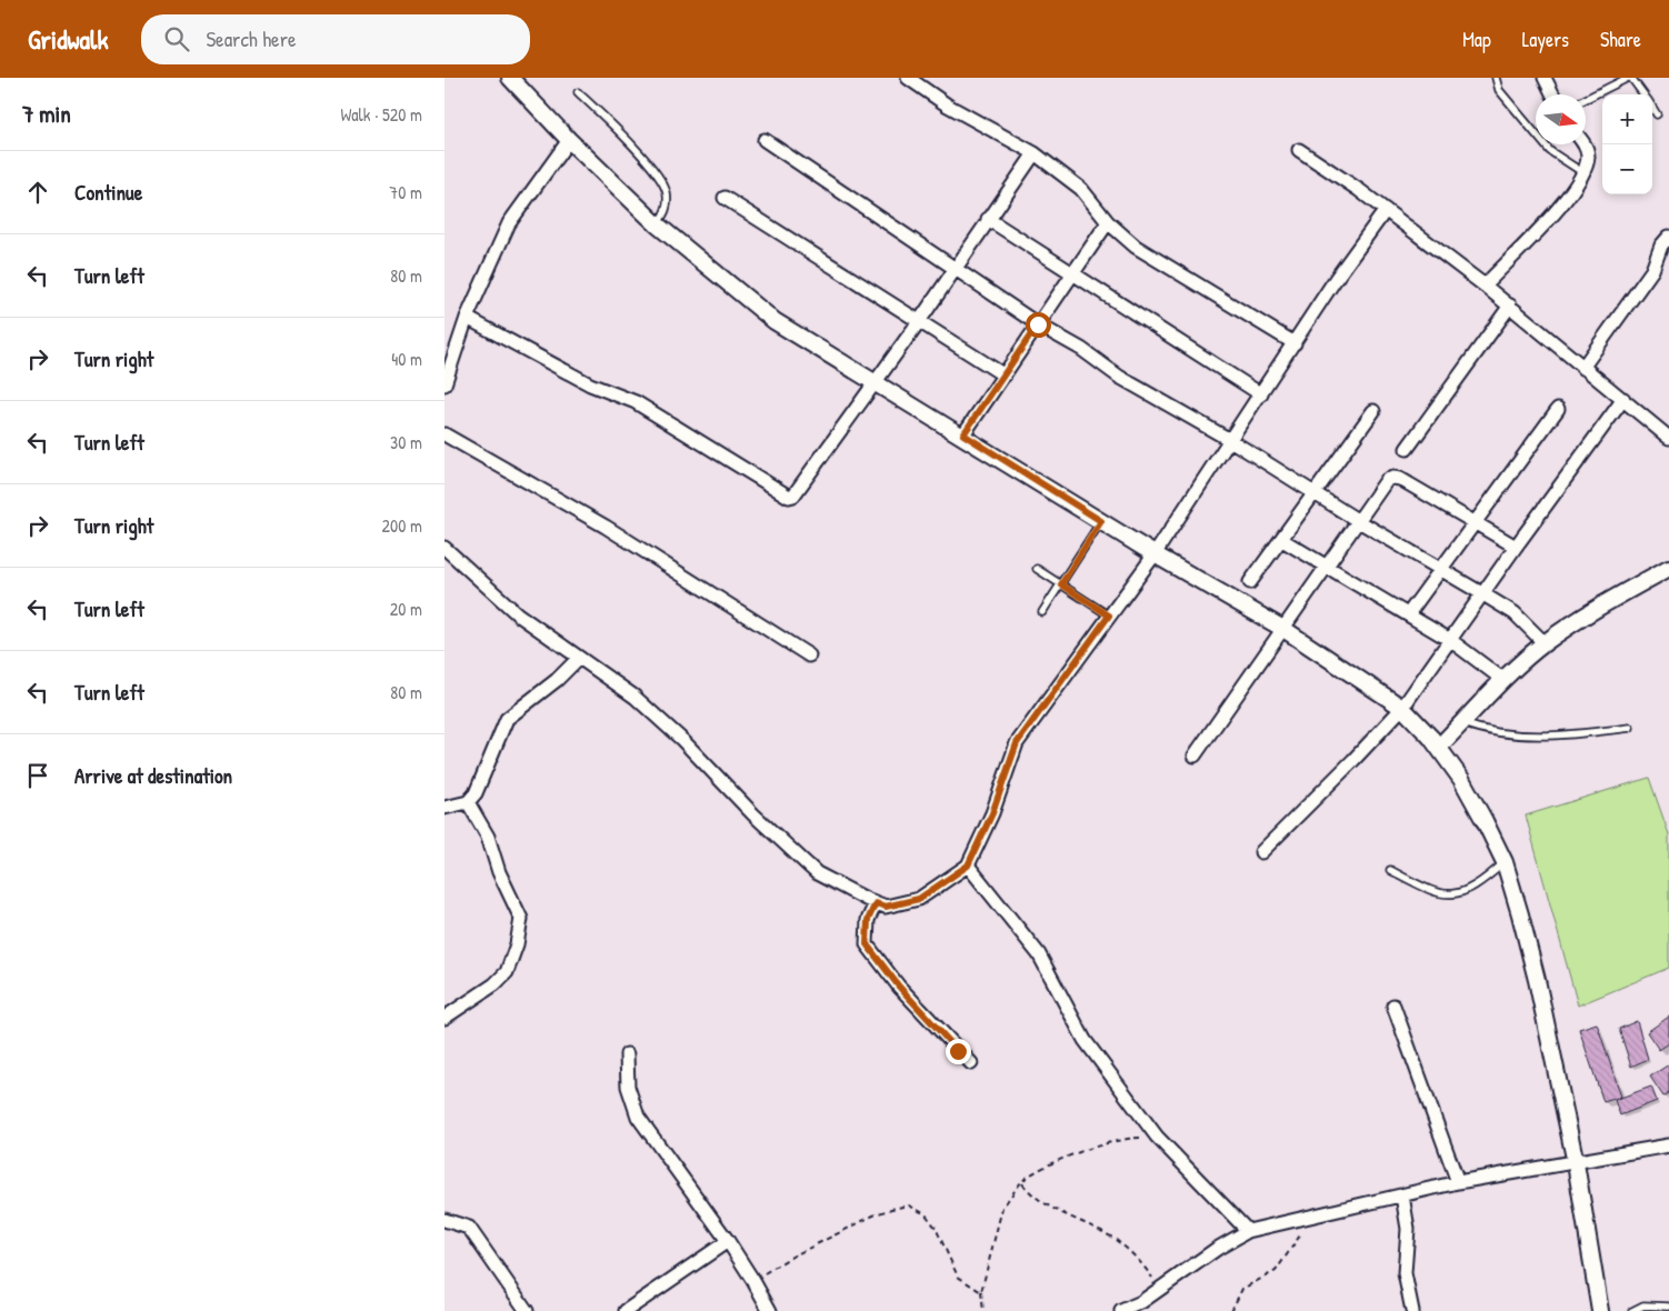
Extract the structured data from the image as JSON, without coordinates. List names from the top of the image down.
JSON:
{
  "north": "right",
  "page": {
    "header": "Gridwalk",
    "search": "Search here",
    "nav": ["Map", "Layers", "Share"],
    "heading": ["7 min", "Walk · 520 m"],
    "map_buttons": ["+", "−"],
    "list": [
      ["Continue", "70 m"],
      ["Turn left", "80 m"],
      ["Turn right", "40 m"],
      ["Turn left", "30 m"],
      ["Turn right", "200 m"],
      ["Turn left", "20 m"],
      ["Turn left", "80 m"],
      "Arrive at destination"
    ]
  }
}
